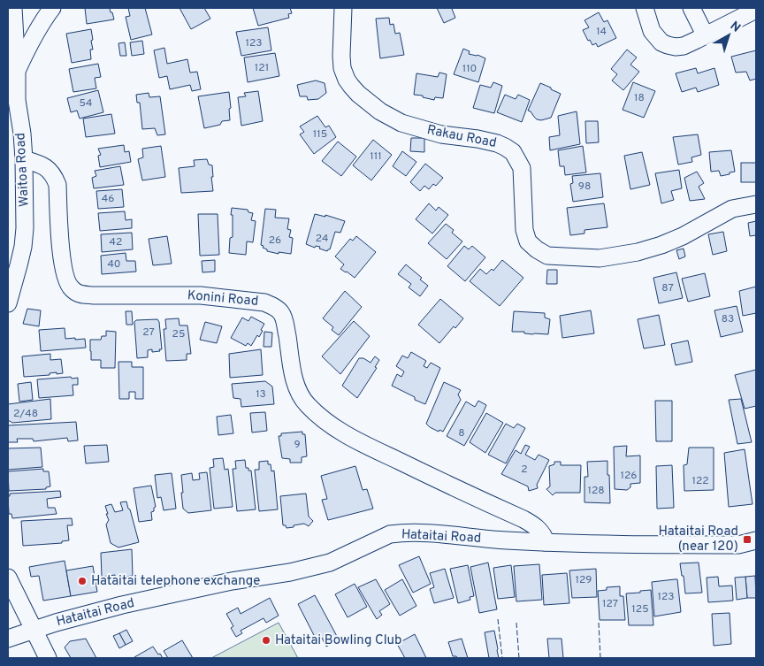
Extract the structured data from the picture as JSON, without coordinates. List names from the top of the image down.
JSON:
{
  "streets": {
    "street": [
      "Rakau Road",
      "Waitoa Road",
      "Konini Road",
      "Hataitai Road"
    ]
  },
  "crossings": [
    ["Waitoa Road", "Konini Road"],
    ["Konini Road", "Hataitai Road"]
  ],
  "places": {
    "transit": ["Hataitai Road (near 120)"],
    "other": ["Hataitai telephone exchange", "Hataitai Bowling Club"]
  },
  "house_numbers": [
    "14",
    "123",
    "121",
    "110",
    "18",
    "54",
    "115",
    "111",
    "98",
    "46",
    "24",
    "26",
    "42",
    "40",
    "87",
    "83",
    "27",
    "25",
    "13",
    "2/48",
    "8",
    "9",
    "2",
    "126",
    "122",
    "128",
    "129",
    "123",
    "127",
    "125"
  ],
  "north": "top right"
}
